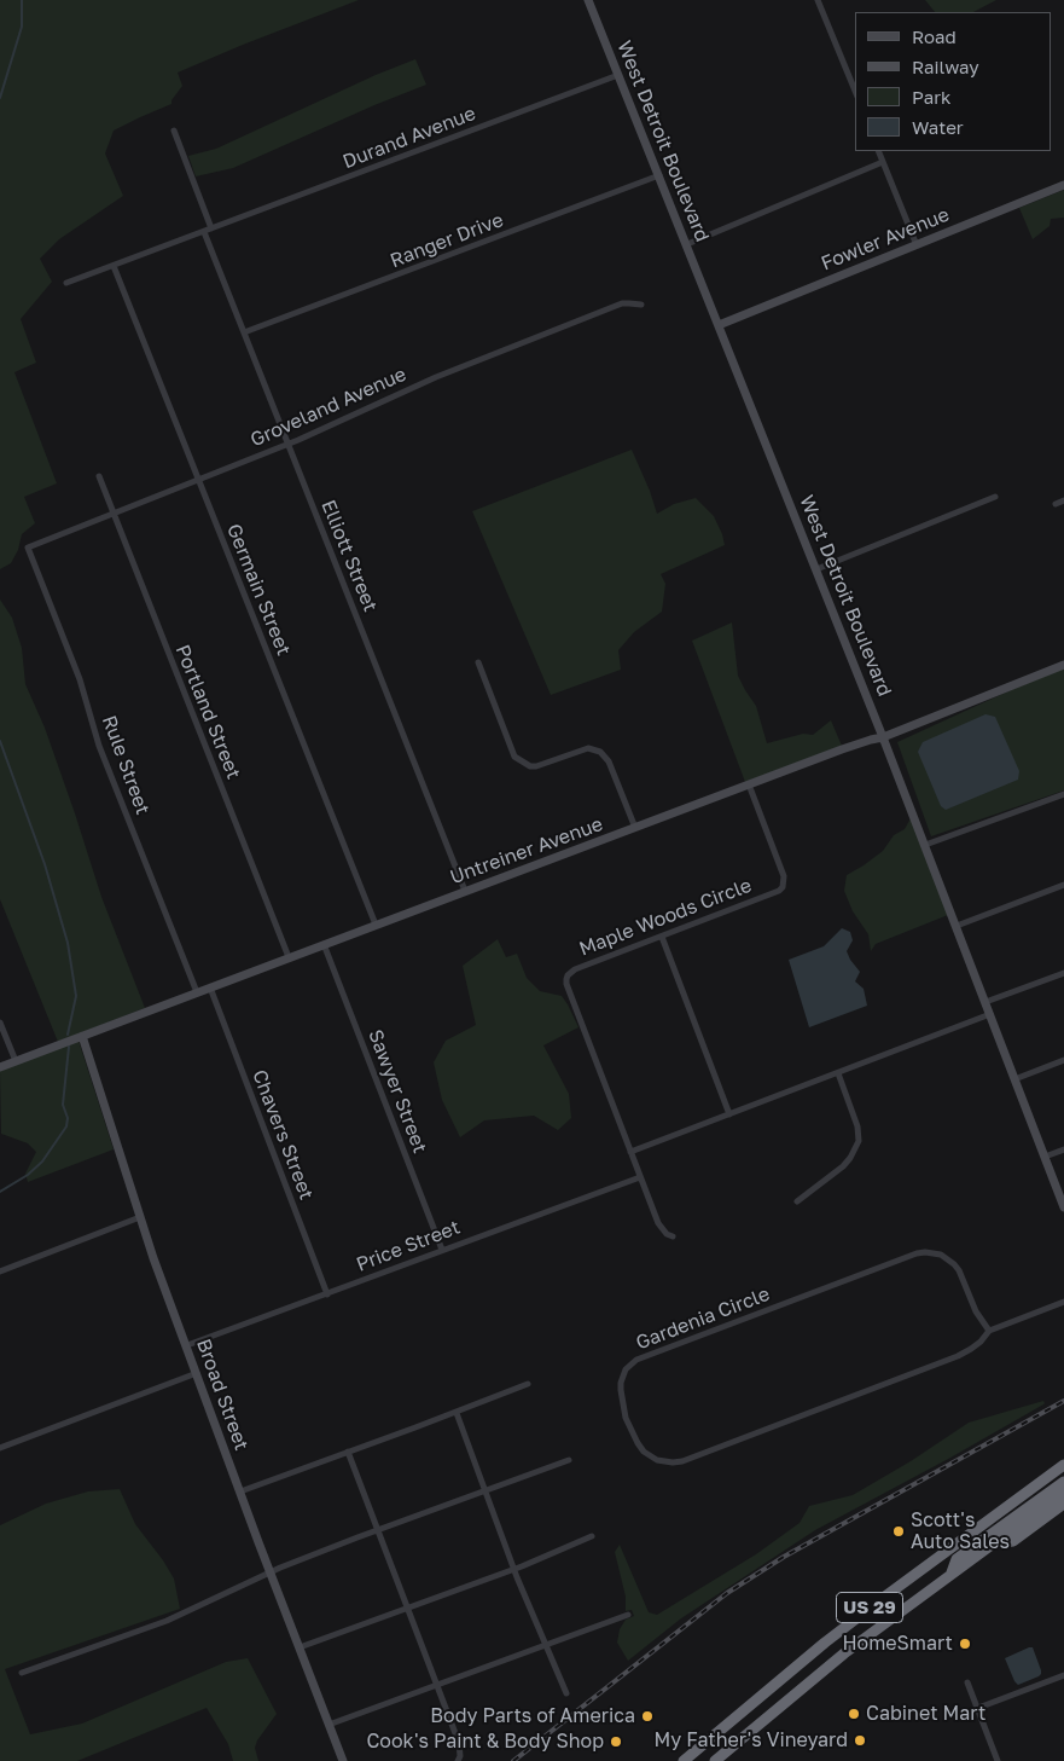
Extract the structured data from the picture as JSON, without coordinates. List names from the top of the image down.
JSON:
{
  "streets": {
    "highway": ["US 29"],
    "street": [
      "Durand Avenue",
      "West Detroit Boulevard",
      "Fowler Avenue",
      "Ranger Drive",
      "Groveland Avenue",
      "Elliott Street",
      "Germain Street",
      "Portland Street",
      "Rule Street",
      "Untreiner Avenue",
      "Maple Woods Circle",
      "Sawyer Street",
      "Chavers Street",
      "Price Street",
      "Gardenia Circle",
      "Broad Street"
    ]
  },
  "crossings": [
    ["Durand Avenue", "West Detroit Boulevard"],
    ["Durand Avenue", "Elliott Street"],
    ["West Detroit Boulevard", "Fowler Avenue"],
    ["West Detroit Boulevard", "Ranger Drive"],
    ["West Detroit Boulevard", "Untreiner Avenue"],
    ["Ranger Drive", "Elliott Street"],
    ["Groveland Avenue", "Elliott Street"],
    ["Groveland Avenue", "Germain Street"],
    ["Groveland Avenue", "Portland Street"],
    ["Groveland Avenue", "Rule Street"],
    ["Elliott Street", "Untreiner Avenue"],
    ["Germain Street", "Untreiner Avenue"],
    ["Portland Street", "Untreiner Avenue"],
    ["Rule Street", "Untreiner Avenue"],
    ["Untreiner Avenue", "Maple Woods Circle"],
    ["Untreiner Avenue", "Sawyer Street"],
    ["Untreiner Avenue", "Chavers Street"],
    ["Untreiner Avenue", "Broad Street"],
    ["Maple Woods Circle", "Price Street"],
    ["Sawyer Street", "Price Street"],
    ["Chavers Street", "Price Street"],
    ["Price Street", "Broad Street"]
  ],
  "places": [
    "Scott's Auto Sales",
    "HomeSmart",
    "Cabinet Mart",
    "Body Parts of America",
    "My Father's Vineyard",
    "Cook's Paint & Body Shop"
  ],
  "legend": [
    "Road",
    "Railway",
    "Park",
    "Water"
  ]
}
